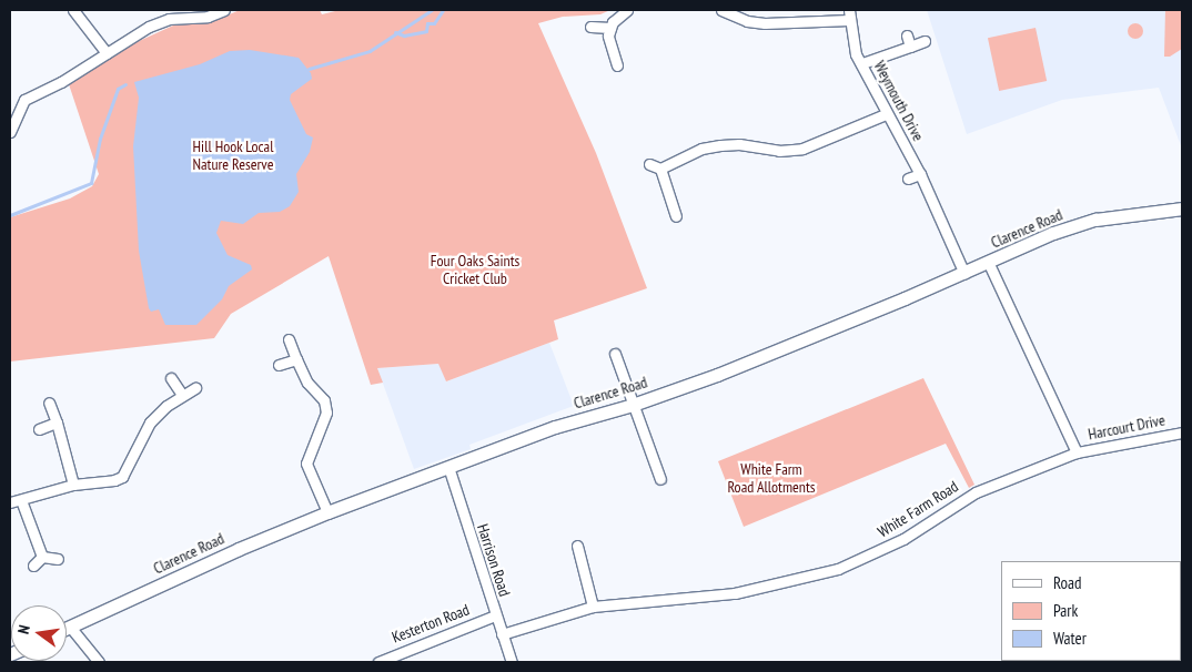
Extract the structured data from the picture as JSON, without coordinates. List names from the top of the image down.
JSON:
{
  "streets": {
    "street": [
      "Weymouth Drive",
      "Clarence Road",
      "Harcourt Drive",
      "White Farm Road",
      "Harrison Road",
      "Kesterton Road"
    ]
  },
  "crossings": [
    ["Weymouth Drive", "Clarence Road"],
    ["Clarence Road", "Harrison Road"],
    ["Harcourt Drive", "White Farm Road"],
    ["White Farm Road", "Harrison Road"],
    ["Harrison Road", "Kesterton Road"]
  ],
  "parks": ["Hill Hook Local Nature Reserve", "Four Oaks Saints Cricket Club", "White Farm Road Allotments"],
  "legend": ["Road", "Park", "Water"],
  "north": "left"
}
